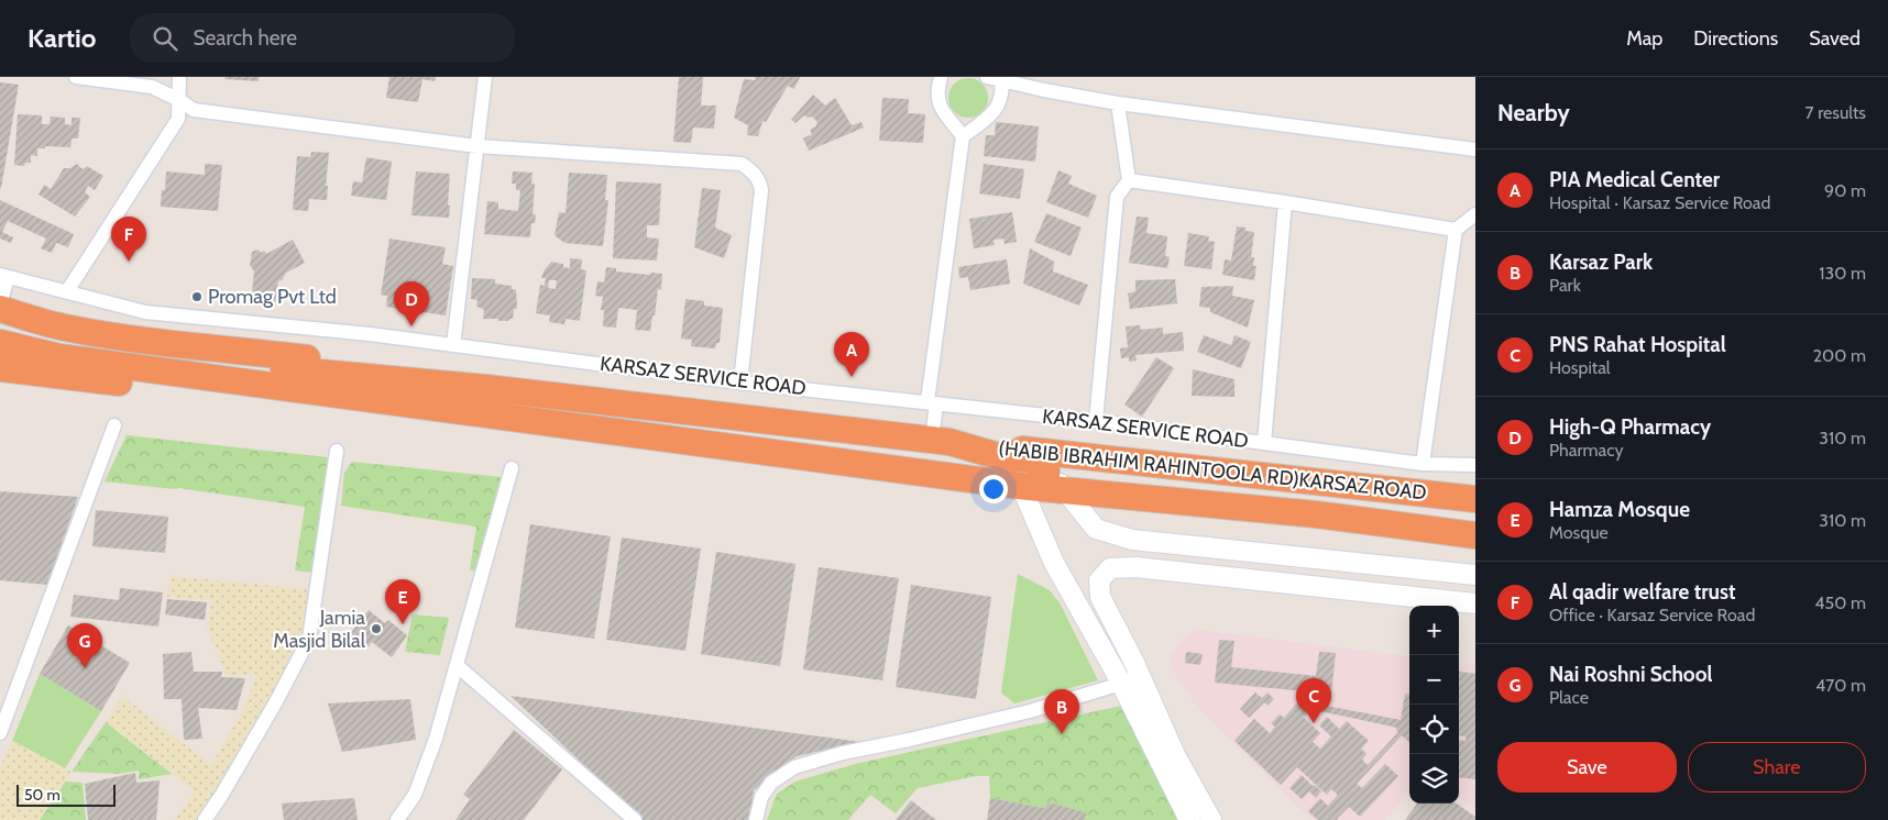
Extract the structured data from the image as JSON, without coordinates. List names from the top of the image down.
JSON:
{
  "streets": {
    "highway": ["(HABIB IBRAHIM RAHINTOOLA RD)KARSAZ ROAD"],
    "street": ["KARSAZ SERVICE ROAD"]
  },
  "places": ["Promag Pvt Ltd", "Jamia Masjid Bilal"],
  "scale_bar": "50 m",
  "page": {
    "header": "Kartio",
    "search": "Search here",
    "nav": ["Map", "Directions", "Saved"],
    "heading": ["Nearby", "7 results"],
    "list": [
      {
        "mark": "A",
        "name": "PIA Medical Center",
        "note": "Hospital · Karsaz Service Road",
        "value": "90 m"
      },
      {
        "mark": "B",
        "name": "Karsaz Park",
        "note": "Park",
        "value": "130 m"
      },
      {
        "mark": "C",
        "name": "PNS Rahat Hospital",
        "note": "Hospital",
        "value": "200 m"
      },
      {
        "mark": "D",
        "name": "High-Q Pharmacy",
        "note": "Pharmacy",
        "value": "310 m"
      },
      {
        "mark": "E",
        "name": "Hamza Mosque",
        "note": "Mosque",
        "value": "310 m"
      },
      {
        "mark": "F",
        "name": "Al qadir welfare trust",
        "note": "Office · Karsaz Service Road",
        "value": "450 m"
      },
      {
        "mark": "G",
        "name": "Nai Roshni School",
        "note": "Place",
        "value": "470 m"
      }
    ],
    "pins": [
      "F",
      "D",
      "A",
      "E",
      "G",
      "C",
      "B"
    ],
    "map_buttons": ["+", "−"],
    "buttons": ["Save", "Share"],
    "scale": "50 m"
  }
}
